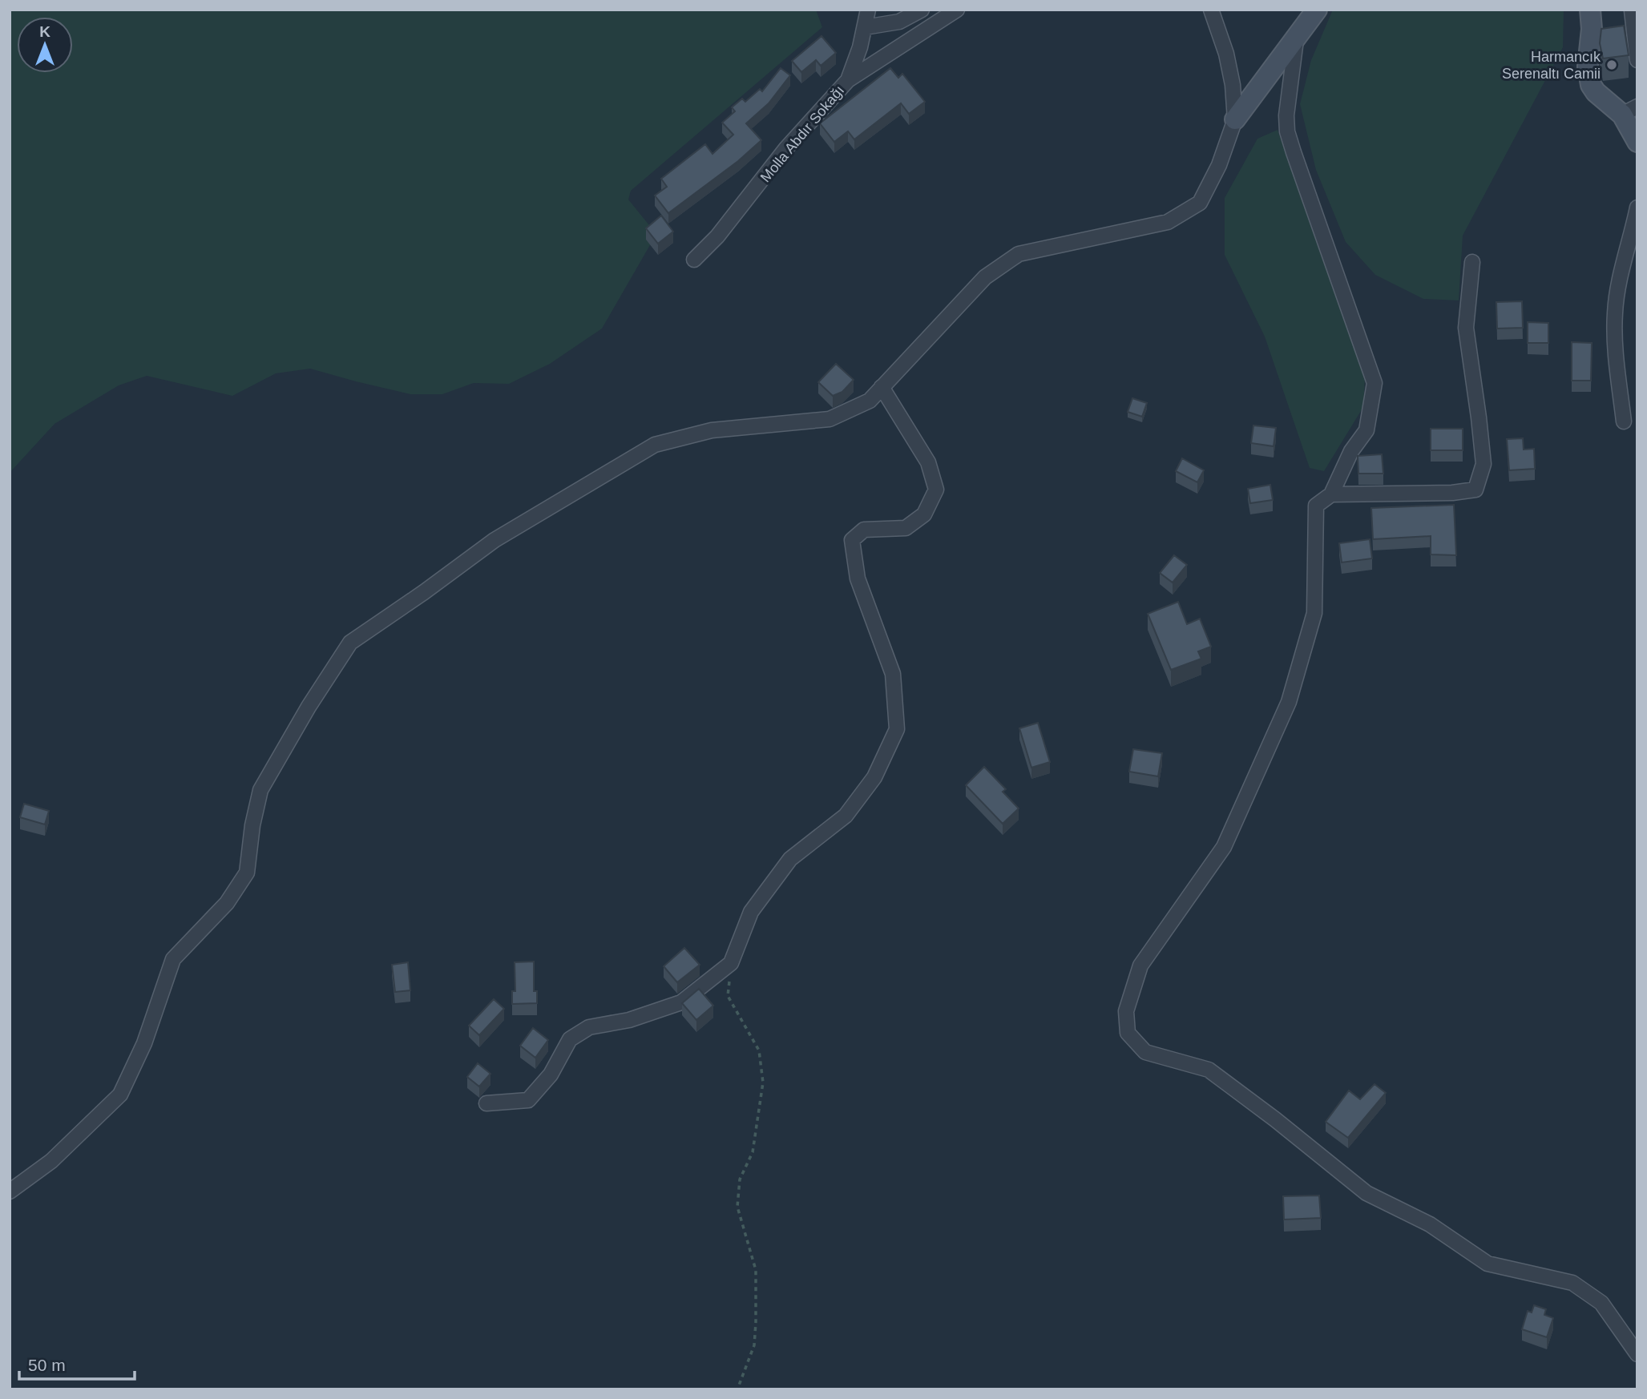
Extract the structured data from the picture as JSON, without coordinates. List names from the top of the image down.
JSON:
{
  "streets": {
    "street": ["Molla Abdır Sokağı"]
  },
  "places": ["Harmancık Serenaltı Camii"],
  "scale_bar": "50 m",
  "north": "top"
}
